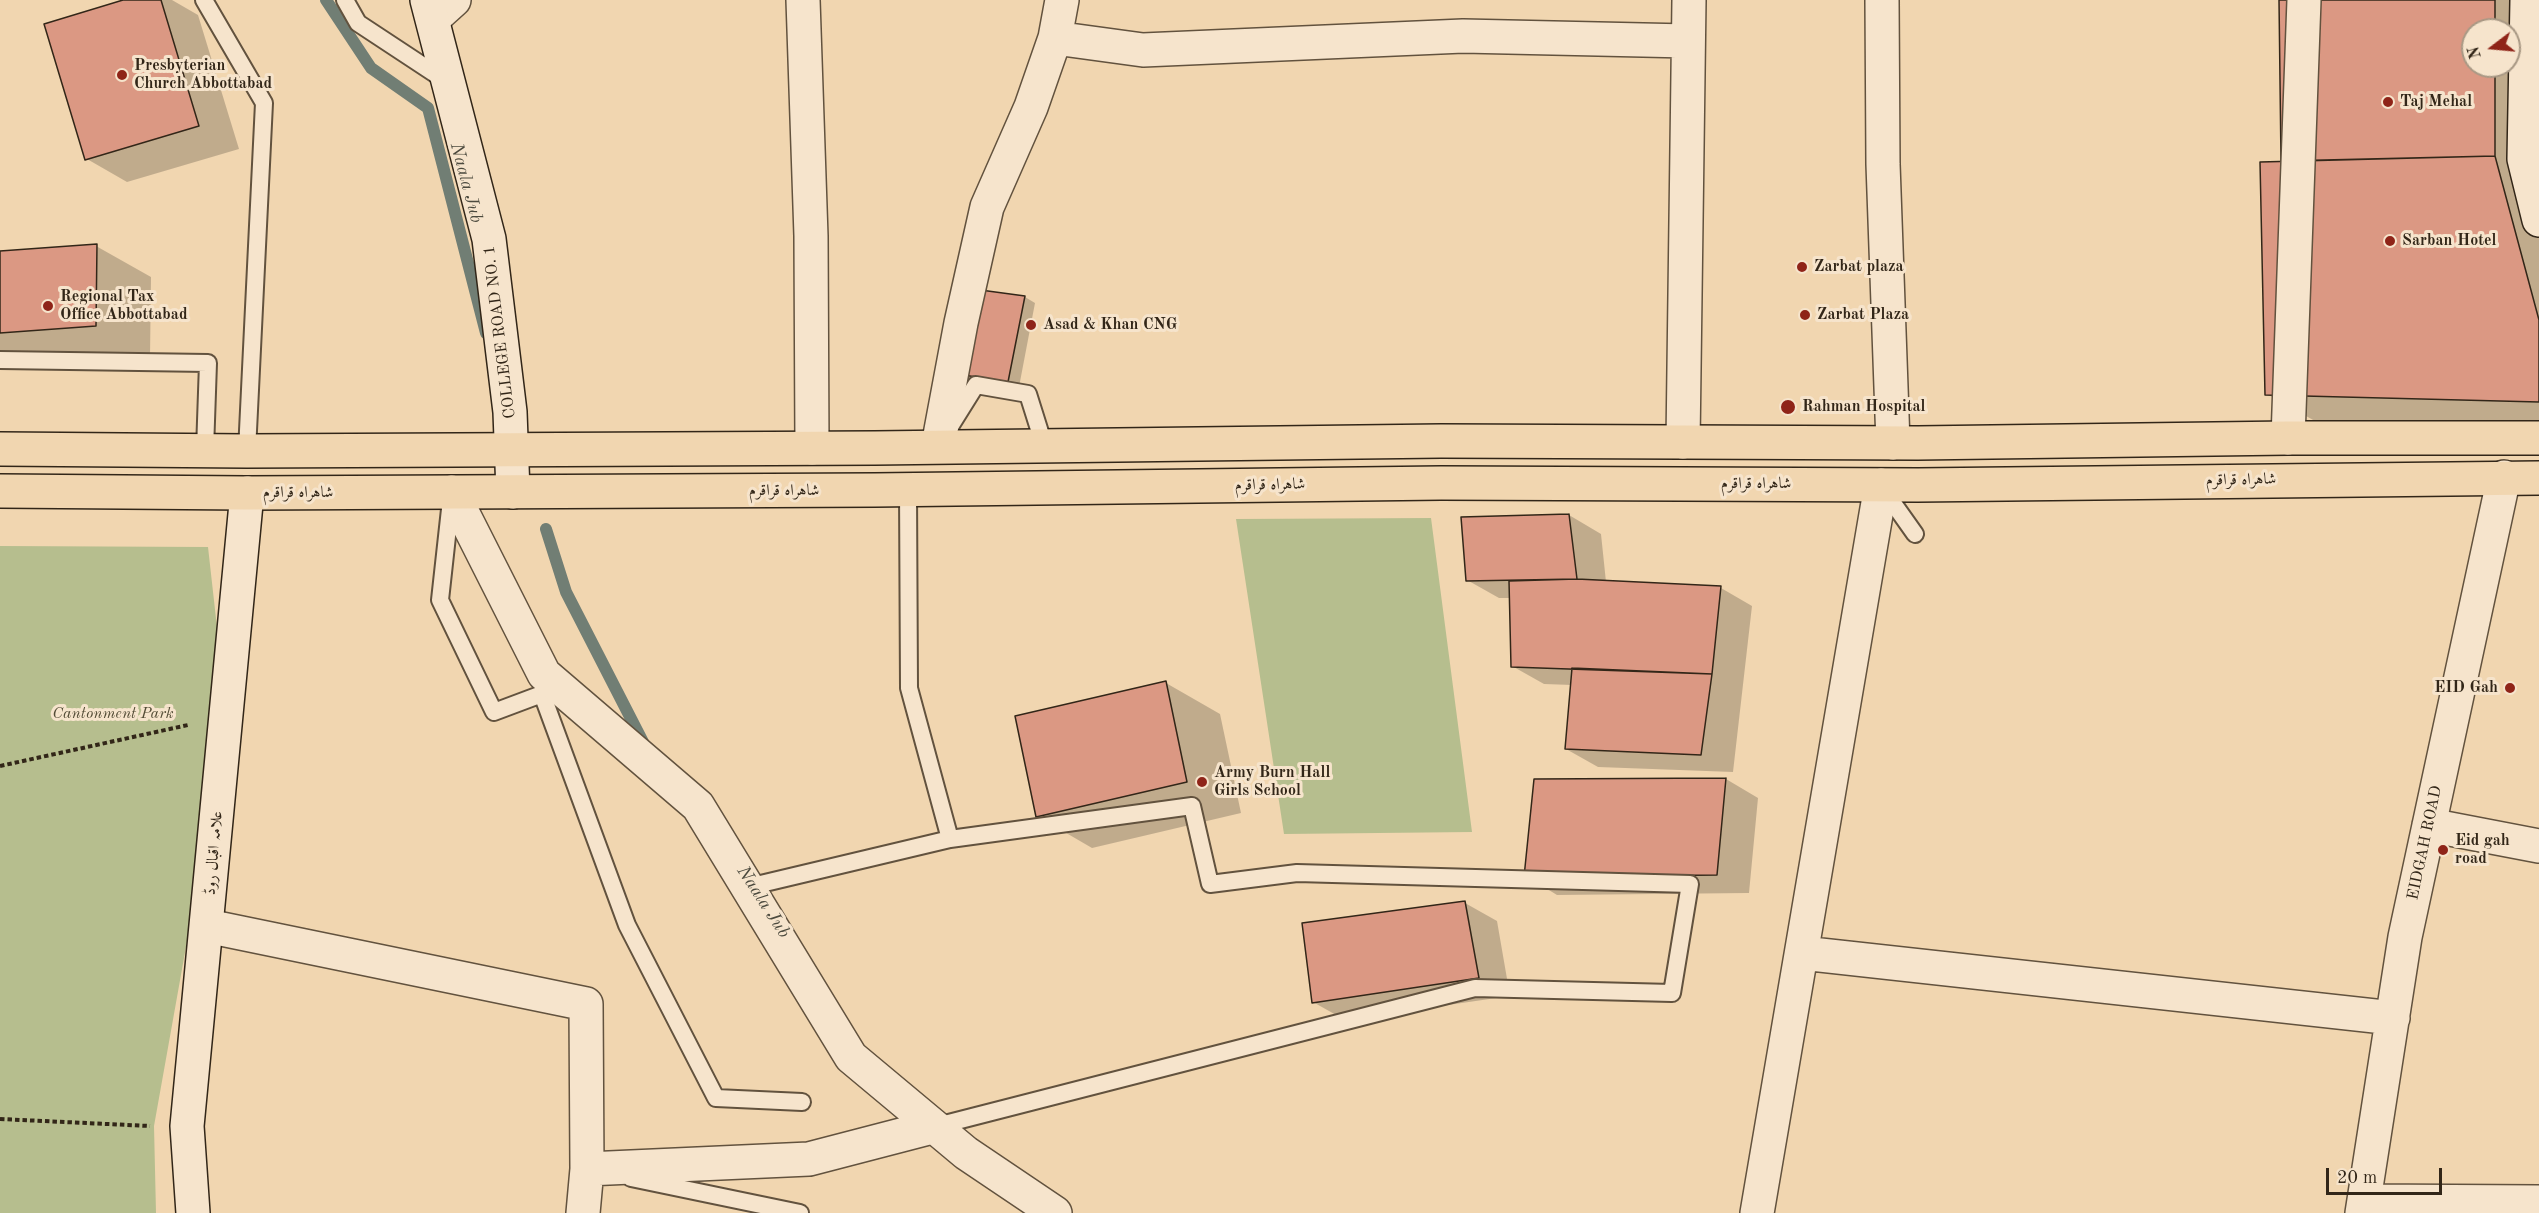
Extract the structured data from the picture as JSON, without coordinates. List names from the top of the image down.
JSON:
{
  "streets": {
    "highway": ["شاہراہ قراقرم"],
    "street": ["COLLEGE ROAD NO. 1", "EIDGAH ROAD", "علامہ اقبال روڈ"]
  },
  "crossings": [
    ["COLLEGE ROAD NO. 1", "شاہراہ قراقرم"],
    ["شاہراہ قراقرم", "EIDGAH ROAD"],
    ["شاہراہ قراقرم", "علامہ اقبال روڈ"]
  ],
  "water": ["Naala Jub"],
  "parks": ["Cantonment Park"],
  "places": [
    "Presbyterian Church Abbottabad",
    "Taj Mehal",
    "Sarban Hotel",
    "Zarbat plaza",
    "Regional Tax Office Abbottabad",
    "Zarbat Plaza",
    "Asad & Khan CNG",
    "Rahman Hospital",
    "EID Gah",
    "Army Burn Hall Girls School",
    "Eid gah road"
  ],
  "scale_bar": "20 m",
  "north": "left"
}
